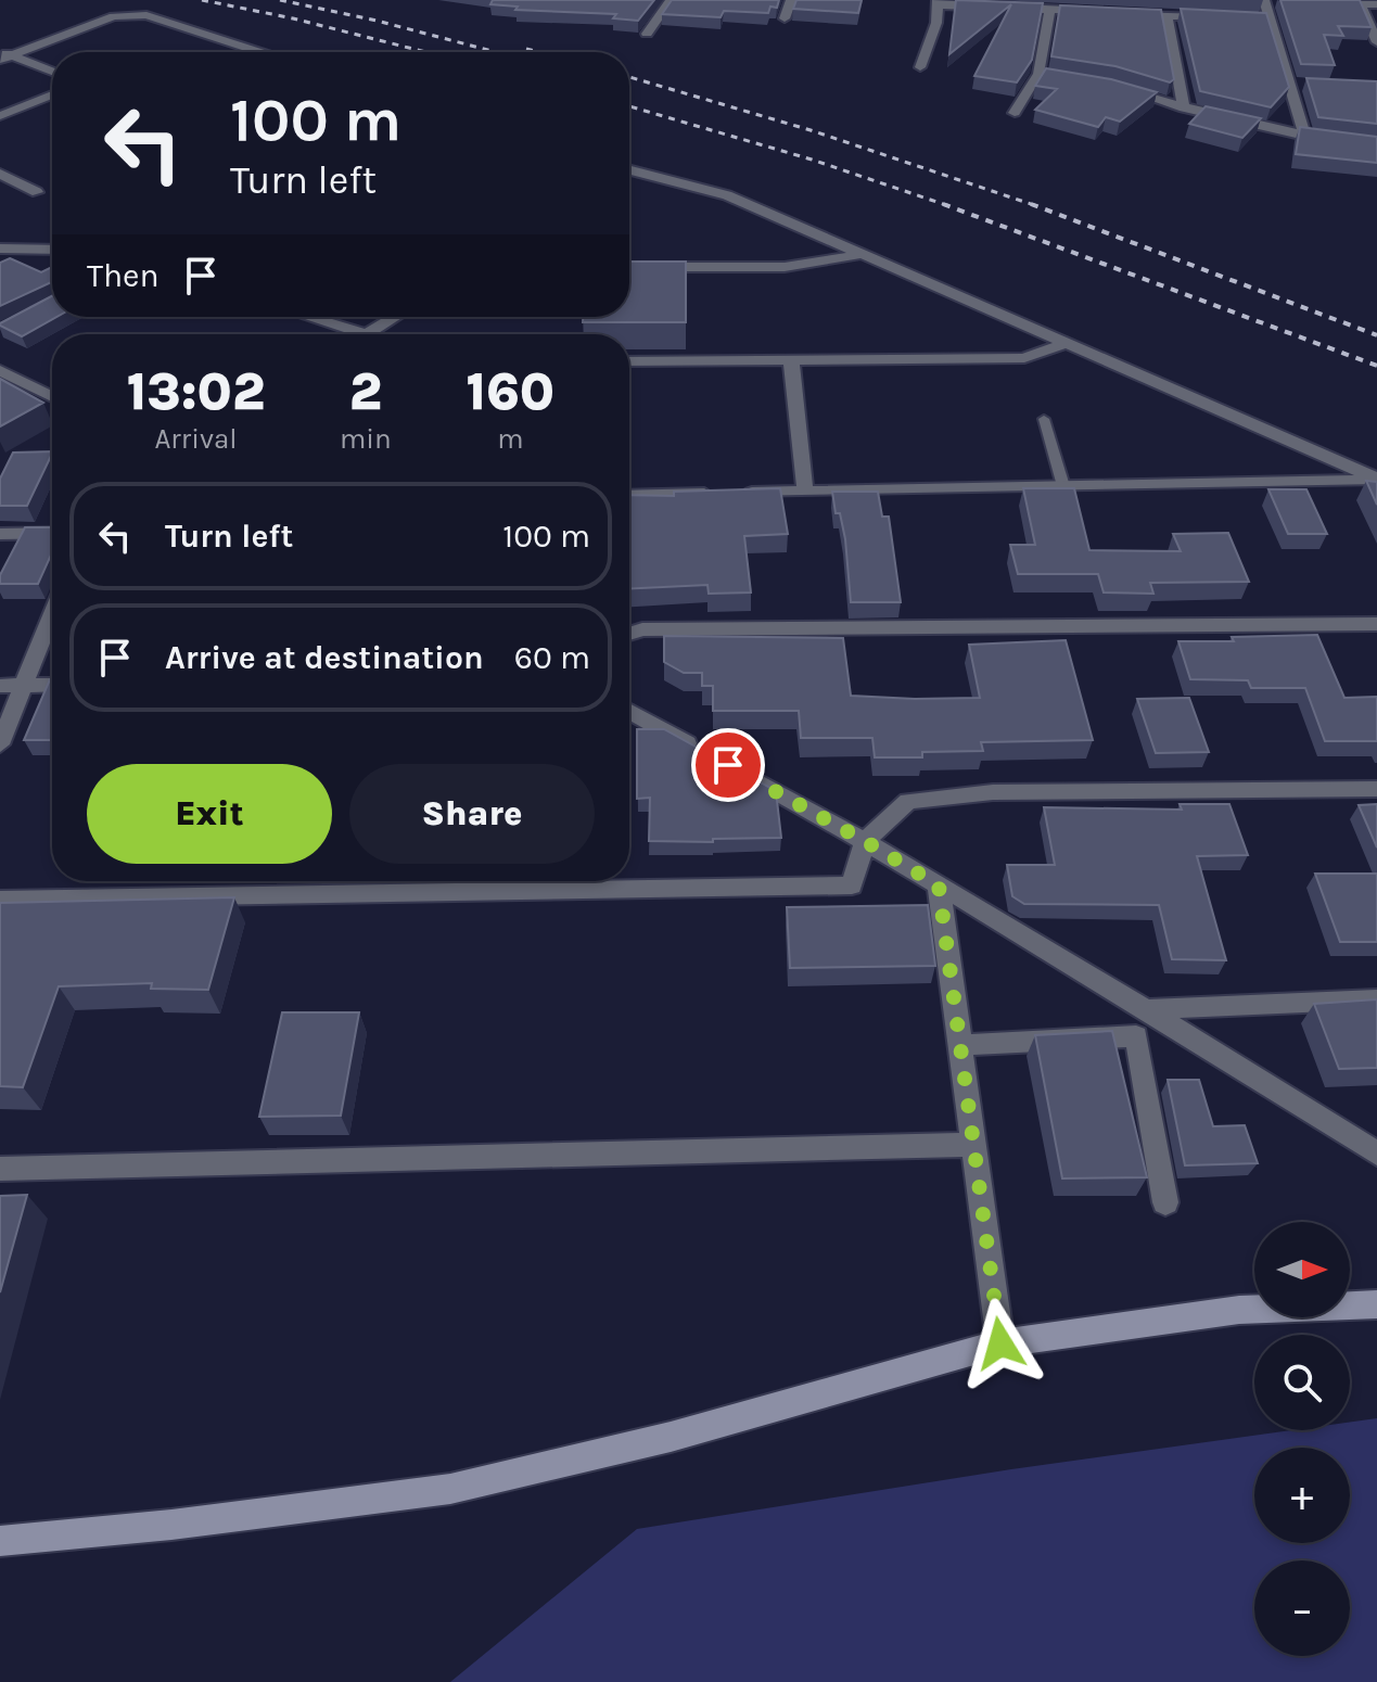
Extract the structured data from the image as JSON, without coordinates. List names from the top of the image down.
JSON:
{
  "north": "right",
  "page": {
    "turn": ["100 m", "Turn left"],
    "then": "Then",
    "eta": [
      "13:02",
      "Arrival",
      "2",
      "min",
      "160",
      "m"
    ],
    "list": [
      {
        "name": "Turn left",
        "value": "100 m"
      },
      {
        "name": "Arrive at destination",
        "value": "60 m"
      }
    ],
    "buttons": ["Exit", "Share"],
    "map_buttons": ["+", "−"]
  }
}
